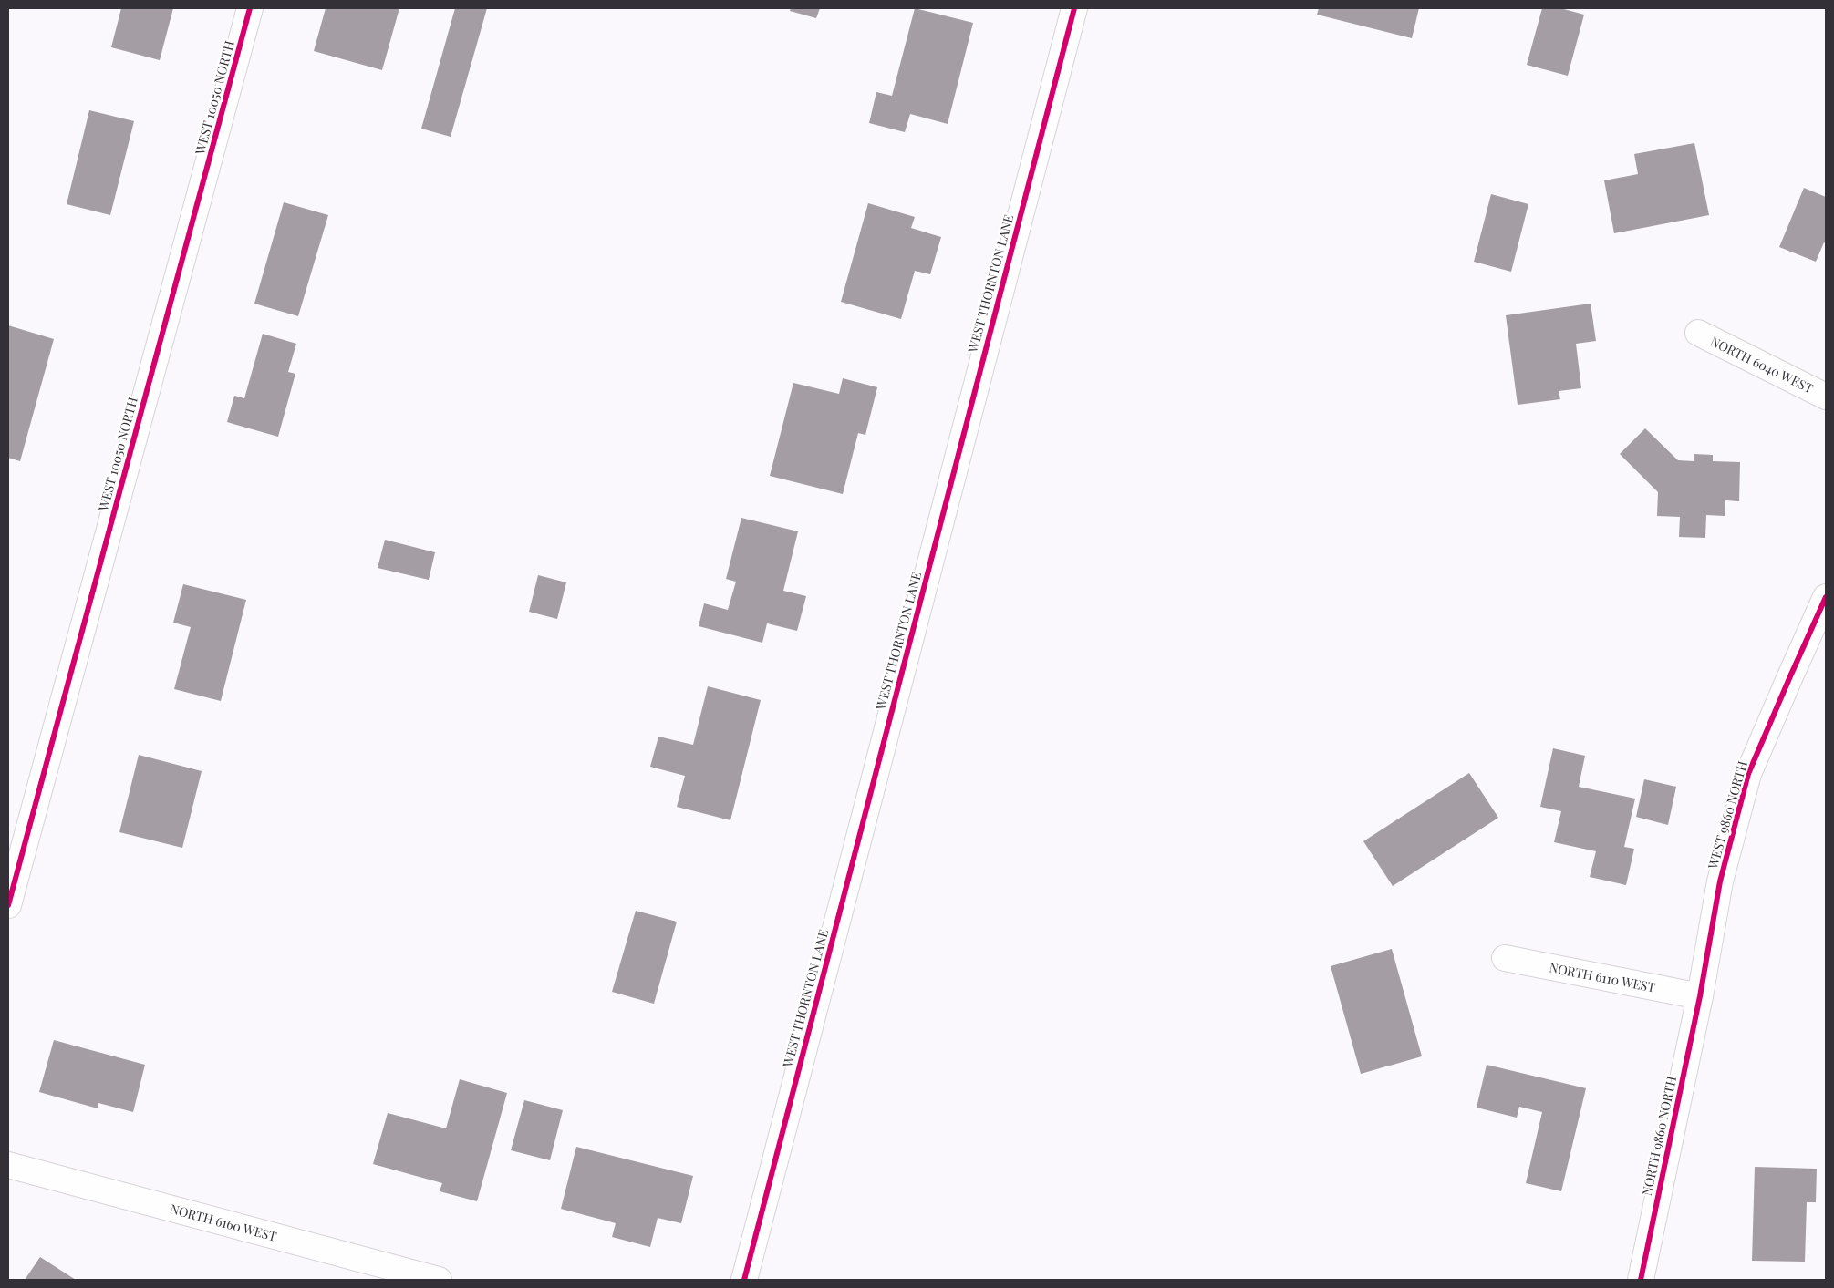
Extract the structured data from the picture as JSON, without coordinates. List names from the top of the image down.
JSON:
{
  "streets": {
    "street": [
      "WEST 10050 NORTH",
      "WEST THORNTON LANE",
      "NORTH 6040 WEST",
      "WEST 9860 NORTH",
      "NORTH 6110 WEST",
      "NORTH 9860 NORTH",
      "NORTH 6160 WEST"
    ]
  },
  "crossings": [
    ["WEST 9860 NORTH", "NORTH 6110 WEST"],
    ["WEST 9860 NORTH", "NORTH 9860 NORTH"],
    ["NORTH 6110 WEST", "NORTH 9860 NORTH"]
  ]
}
